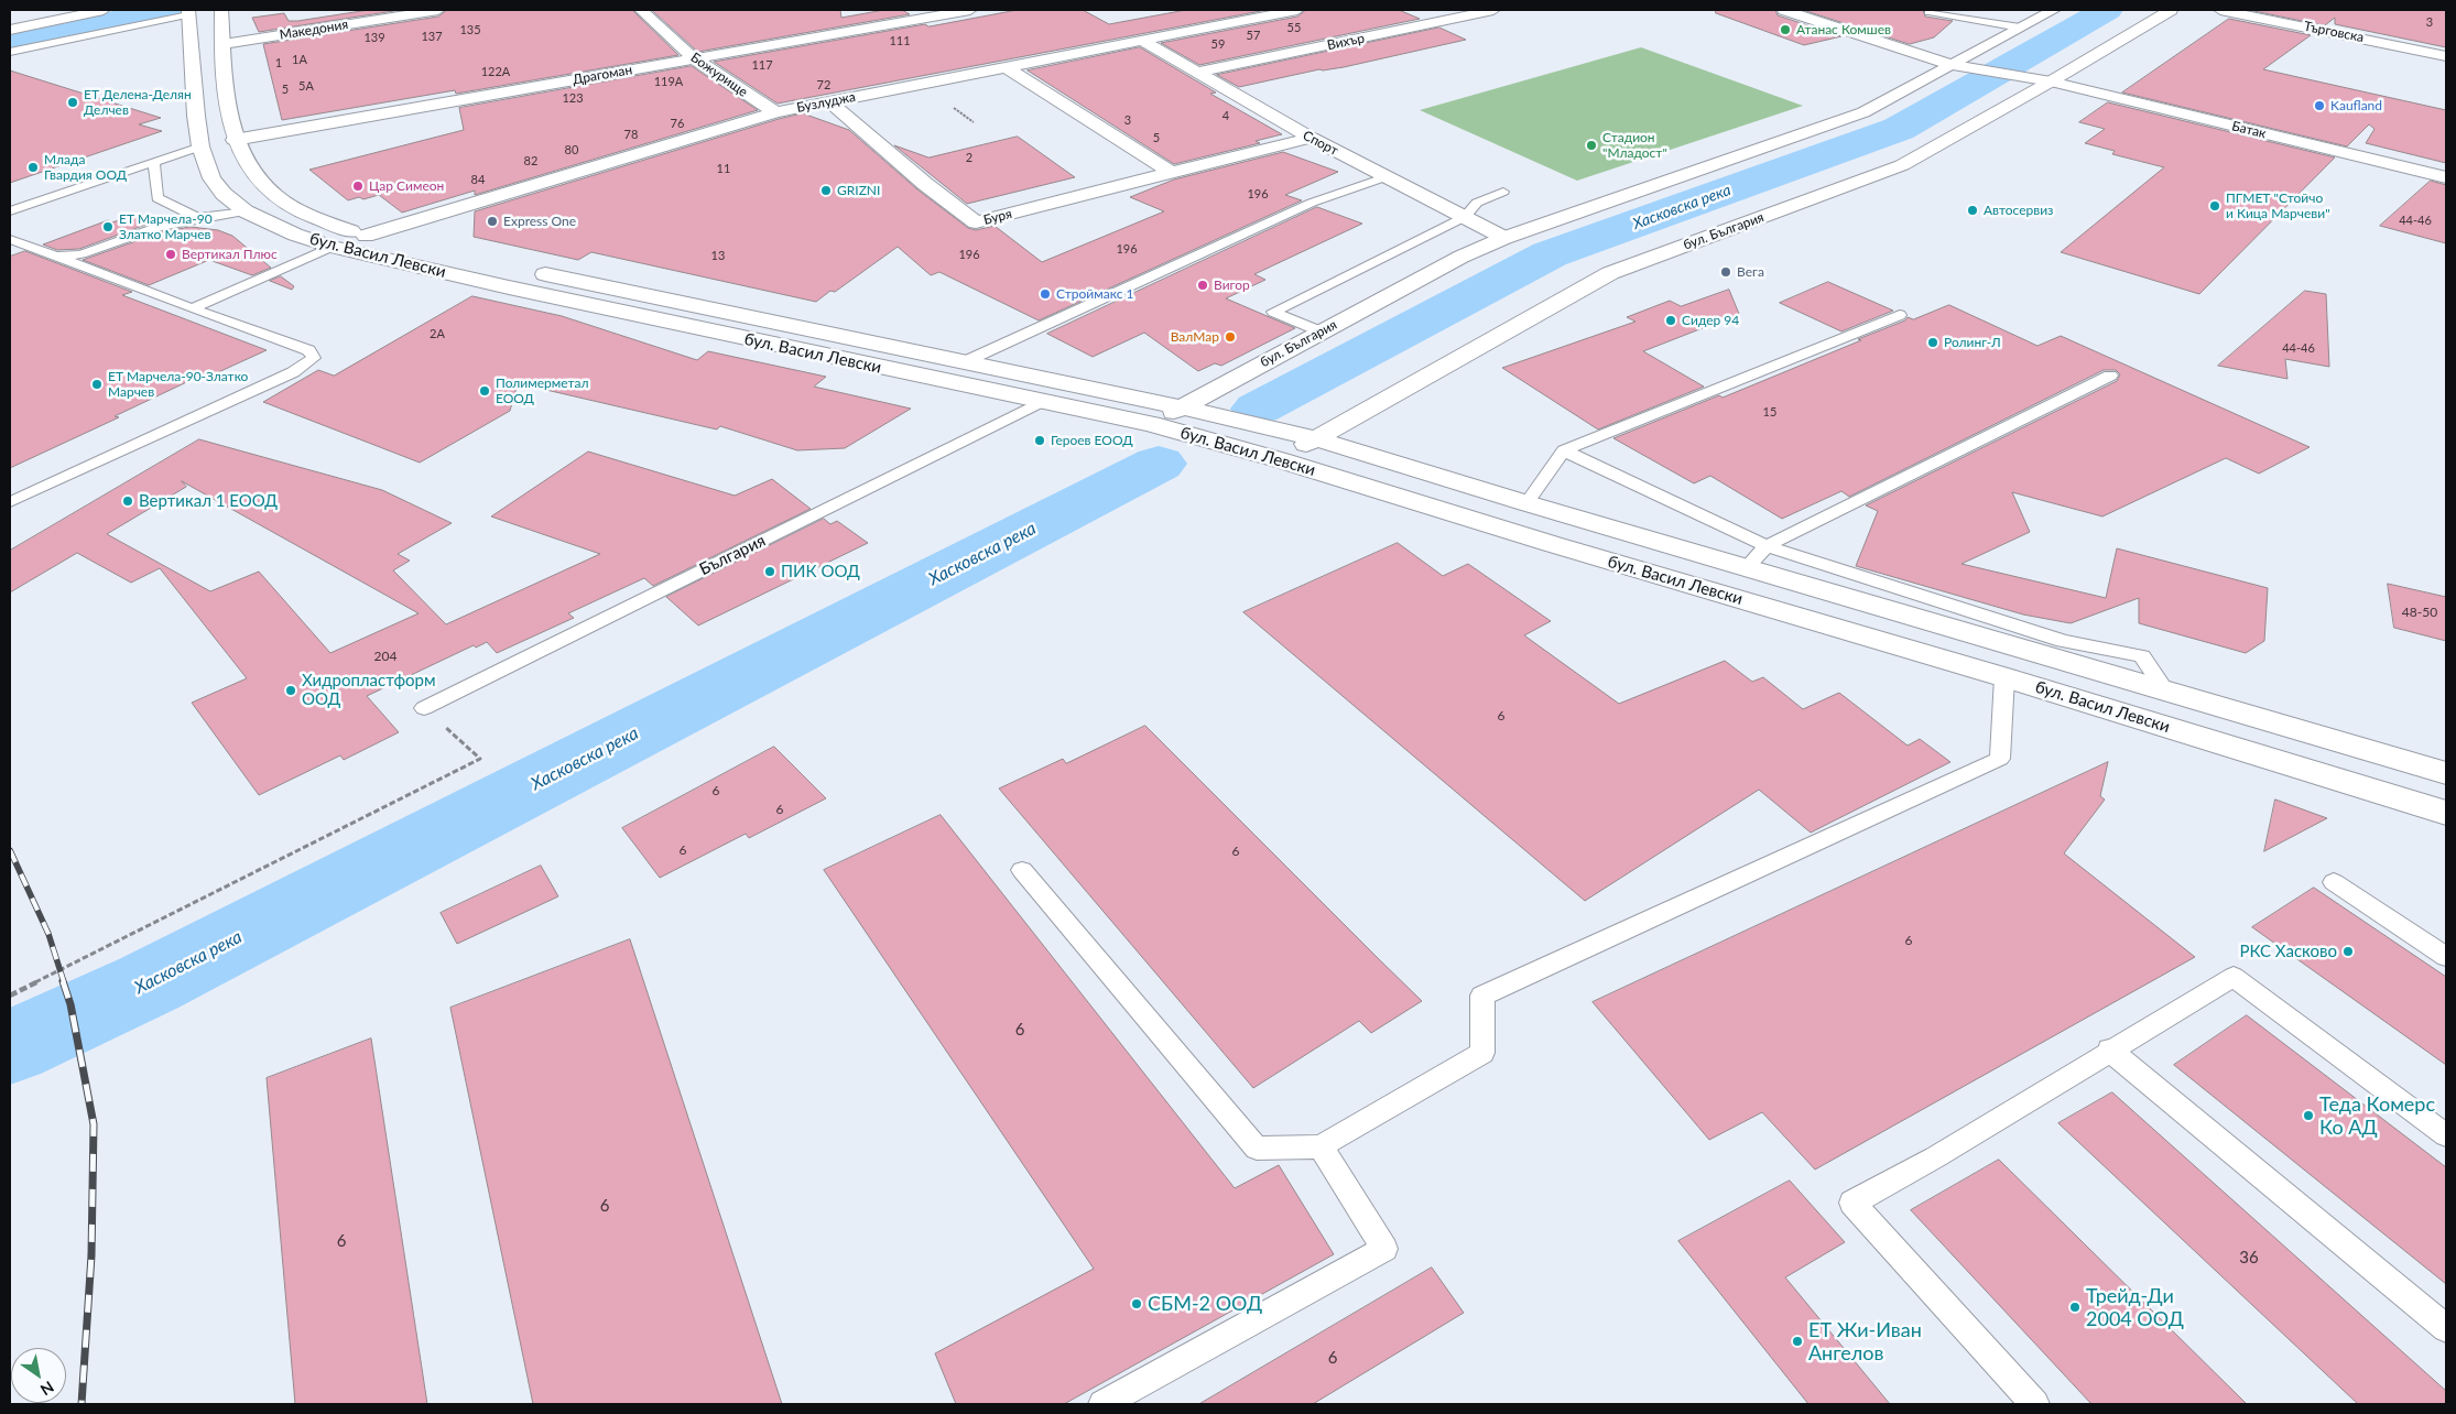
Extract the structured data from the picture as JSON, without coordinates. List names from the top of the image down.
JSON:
{
  "streets": {
    "street": [
      "Македония",
      "Търговска",
      "Вихър",
      "Драгоман",
      "Божурище",
      "Бузлуджа",
      "Батак",
      "Спорт",
      "Буря",
      "бул. България",
      "бул. Васил Левски"
    ],
    "lane": ["България"]
  },
  "crossings": [
    ["Македония", "бул. Васил Левски"],
    ["Вихър", "Спорт"],
    ["Драгоман", "Божурище"],
    ["Драгоман", "бул. Васил Левски"],
    ["Божурище", "Бузлуджа"],
    ["Бузлуджа", "Спорт"],
    ["Бузлуджа", "Буря"],
    ["Бузлуджа", "бул. Васил Левски"],
    ["Батак", "бул. България"],
    ["Спорт", "Буря"],
    ["Спорт", "бул. България"],
    ["бул. България", "бул. Васил Левски"],
    ["бул. Васил Левски", "България"]
  ],
  "water": ["Хасковска река"],
  "places": [
    "Атанас Комшев",
    "ЕТ Делена-Делян Делчев",
    "Kaufland",
    "Стадион \"Младост\"",
    "Млада Гвардия ООД",
    "Цар Симеон",
    "GRIZNI",
    "ПГМЕТ \"Стойчо и Кица Марчеви\"",
    "Автосервиз",
    "Express One",
    "ЕТ Марчела-90 Златко Марчев",
    "Вертикал Плюс",
    "Вега",
    "Вигор",
    "Строймакс 1",
    "Сидер 94",
    "ВалМар",
    "Ролинг-Л",
    "ЕТ Марчела-90-Златко Марчев",
    "Полимерметал ЕООД",
    "Героев ЕООД",
    "Вертикал 1 ЕООД",
    "ПИК ООД",
    "Хидропластформ ООД",
    "РКС Хасково",
    "Теда Комерс Ко АД",
    "СБМ-2 ООД",
    "Трейд-Ди 2004 ООД",
    "ЕТ Жи-Иван Ангелов"
  ],
  "house_numbers": [
    "3",
    "55",
    "135",
    "57",
    "137",
    "139",
    "111",
    "59",
    "1А",
    "1",
    "117",
    "122А",
    "119А",
    "72",
    "5А",
    "5",
    "123",
    "4",
    "3",
    "76",
    "78",
    "5",
    "80",
    "2",
    "82",
    "11",
    "84",
    "196",
    "44-46",
    "196",
    "196",
    "13",
    "2А",
    "44-46",
    "15",
    "48-50",
    "204",
    "6",
    "6",
    "6",
    "6",
    "6",
    "6",
    "6",
    "6",
    "6",
    "36",
    "6"
  ],
  "north": "bottom right"
}
